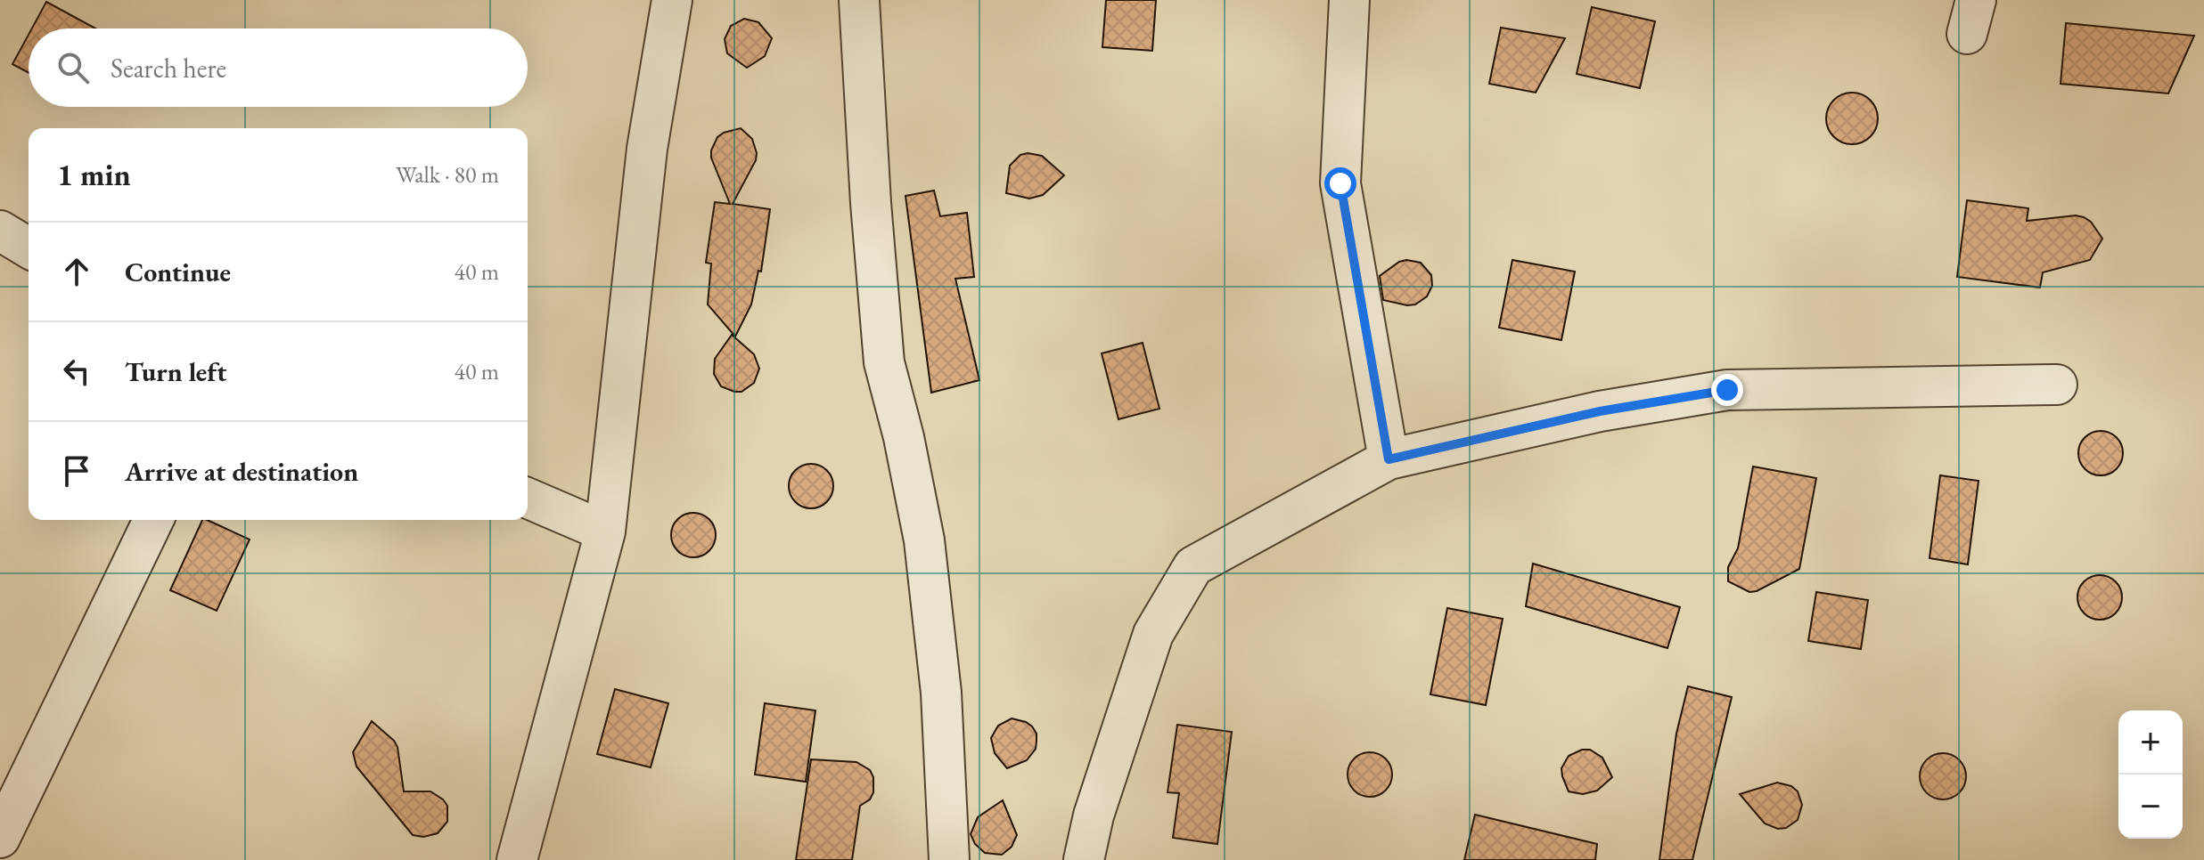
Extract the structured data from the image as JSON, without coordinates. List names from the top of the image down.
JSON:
{
  "page": {
    "search": "Search here",
    "heading": ["1 min", "Walk · 80 m"],
    "list": [
      ["Continue", "40 m"],
      ["Turn left", "40 m"],
      "Arrive at destination"
    ],
    "map_buttons": ["+", "−"]
  }
}
